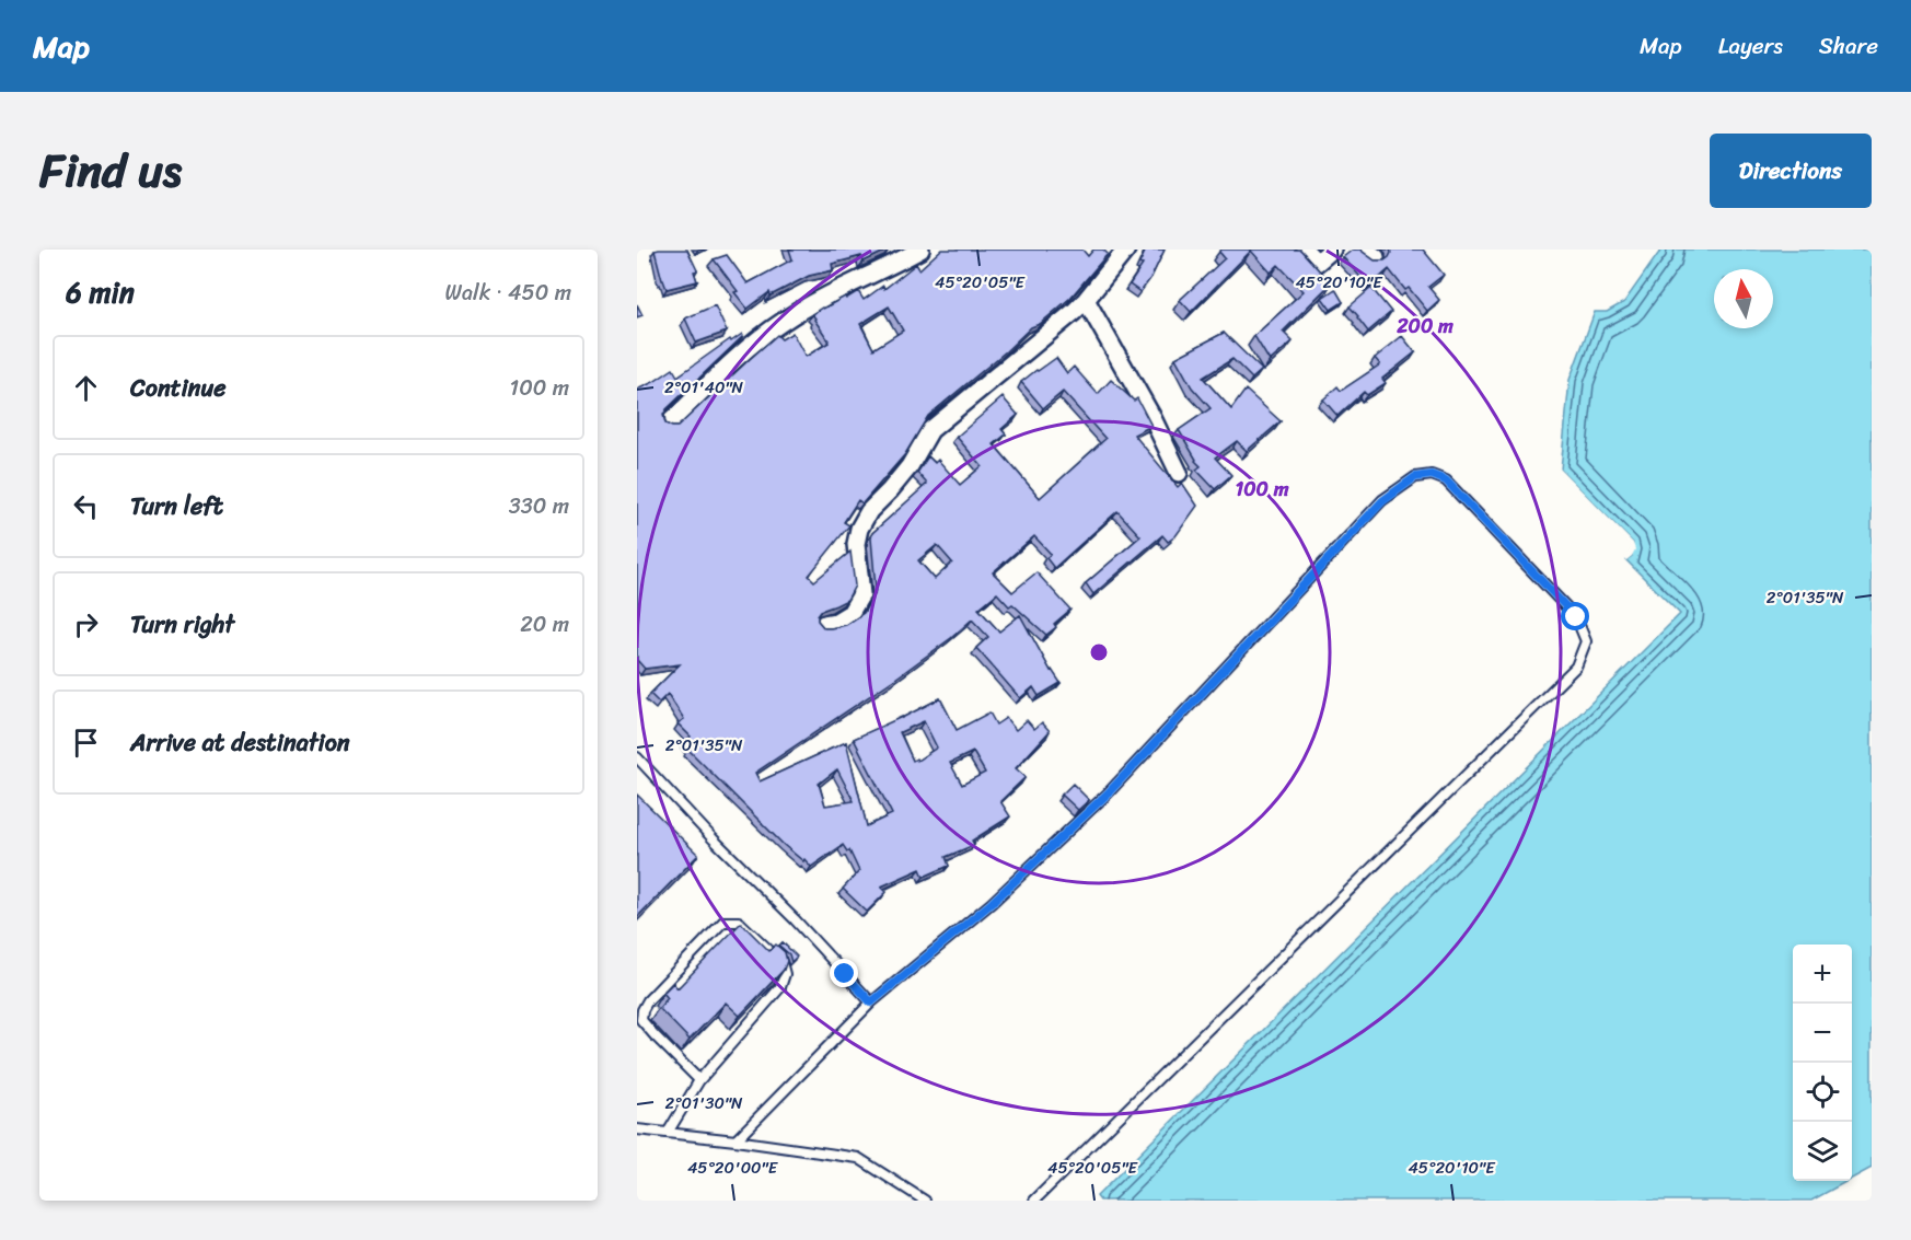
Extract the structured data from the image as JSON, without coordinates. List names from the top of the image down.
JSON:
{
  "north": "top",
  "page": {
    "header": "Map",
    "nav": ["Map", "Layers", "Share"],
    "title": "Find us",
    "buttons": "Directions",
    "heading": ["6 min", "Walk · 450 m"],
    "list": [
      ["Continue", "100 m"],
      ["Turn left", "330 m"],
      ["Turn right", "20 m"],
      "Arrive at destination"
    ],
    "map_buttons": ["+", "−"]
  },
  "coordinates": [
    "45°20'05\"E",
    "45°20'10\"E",
    "2°01'40\"N",
    "2°01'35\"N",
    "2°01'30\"N",
    "45°20'00\"E"
  ],
  "rings": ["200 m", "100 m"]
}
